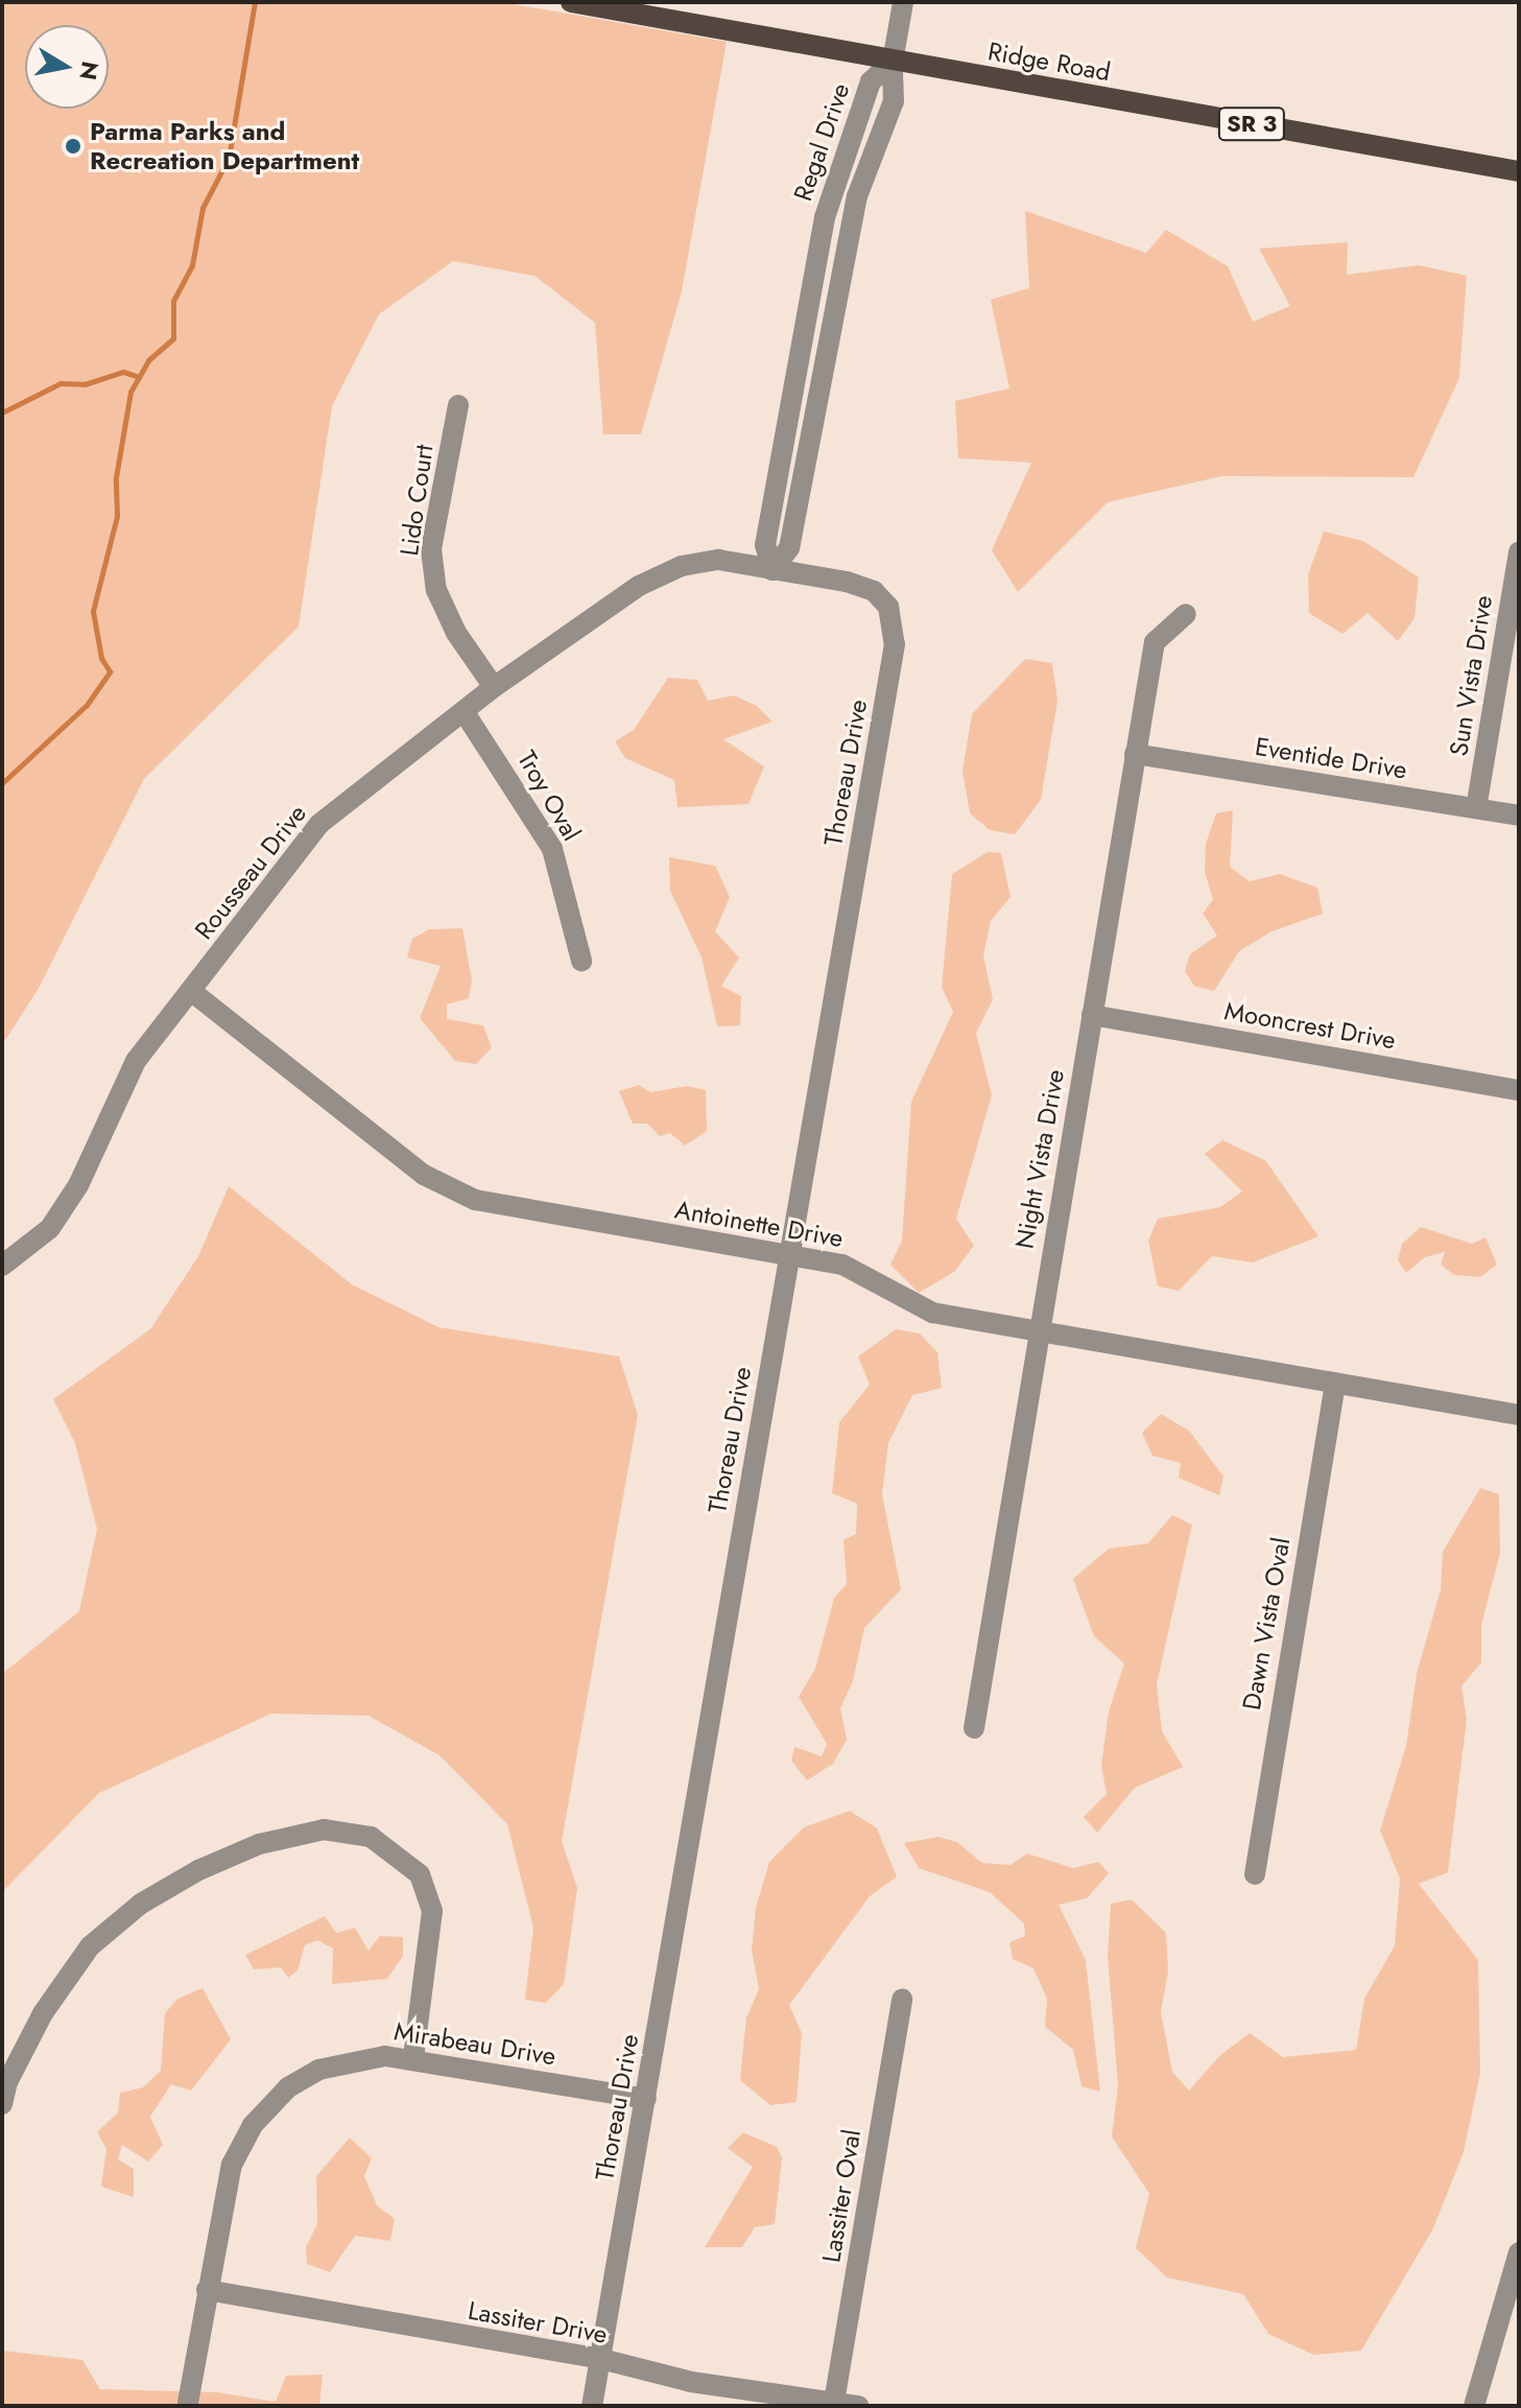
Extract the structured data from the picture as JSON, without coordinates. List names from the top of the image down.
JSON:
{
  "streets": {
    "main road": ["Ridge Road", "SR 3"],
    "street": [
      "Regal Drive",
      "Lido Court",
      "Sun Vista Drive",
      "Eventide Drive",
      "Thoreau Drive",
      "Troy Oval",
      "Rousseau Drive",
      "Mooncrest Drive",
      "Night Vista Drive",
      "Antoinette Drive",
      "Dawn Vista Oval",
      "Mirabeau Drive",
      "Lassiter Oval",
      "Lassiter Drive"
    ]
  },
  "crossings": [
    ["Ridge Road", "Regal Drive"],
    ["Regal Drive", "Thoreau Drive"],
    ["Regal Drive", "Rousseau Drive"],
    ["Lido Court", "Rousseau Drive"],
    ["Sun Vista Drive", "Eventide Drive"],
    ["Eventide Drive", "Night Vista Drive"],
    ["Thoreau Drive", "Rousseau Drive"],
    ["Thoreau Drive", "Antoinette Drive"],
    ["Thoreau Drive", "Mirabeau Drive"],
    ["Thoreau Drive", "Lassiter Drive"],
    ["Troy Oval", "Rousseau Drive"],
    ["Rousseau Drive", "Antoinette Drive"],
    ["Mooncrest Drive", "Night Vista Drive"],
    ["Night Vista Drive", "Antoinette Drive"],
    ["Antoinette Drive", "Dawn Vista Oval"],
    ["Mirabeau Drive", "Lassiter Drive"],
    ["Lassiter Oval", "Lassiter Drive"]
  ],
  "places": ["Parma Parks and Recreation Department"],
  "north": "right"
}
